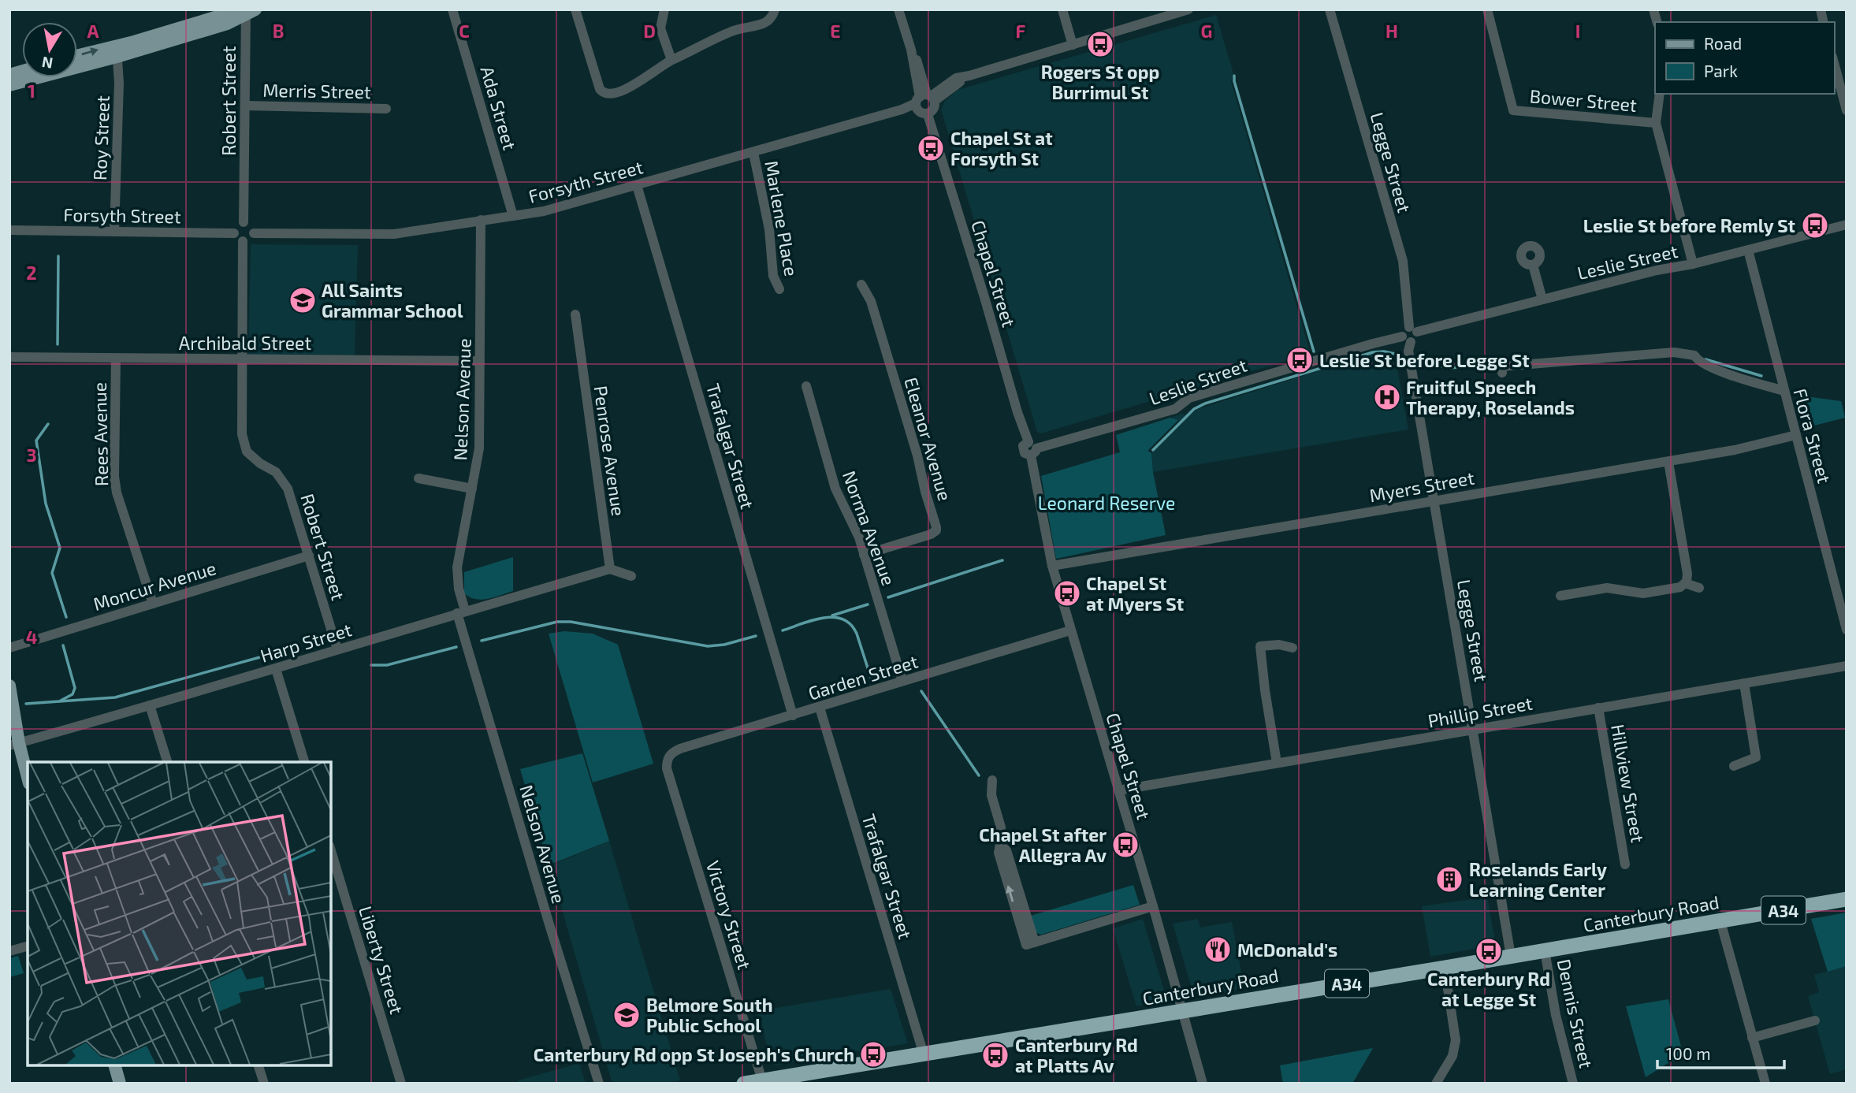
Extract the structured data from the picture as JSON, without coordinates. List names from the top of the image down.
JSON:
{
  "streets": {
    "highway": ["A34", "Canterbury Road"],
    "street": [
      "Merris Street",
      "Bower Street",
      "Robert Street",
      "Ada Street",
      "Roy Street",
      "Legge Street",
      "Forsyth Street",
      "Marlene Place",
      "Leslie Street",
      "Chapel Street",
      "Archibald Street",
      "Nelson Avenue",
      "Rees Avenue",
      "Flora Street",
      "Eleanor Avenue",
      "Trafalgar Street",
      "Penrose Avenue",
      "Myers Street",
      "Norma Avenue",
      "Moncur Avenue",
      "Harp Street",
      "Garden Street",
      "Phillip Street",
      "Hillview Street",
      "Victory Street",
      "Liberty Street",
      "Dennis Street"
    ]
  },
  "crossings": [
    ["Merris Street", "Robert Street"],
    ["Robert Street", "Forsyth Street"],
    ["Robert Street", "Archibald Street"],
    ["Robert Street", "Moncur Avenue"],
    ["Robert Street", "Harp Street"],
    ["Ada Street", "Forsyth Street"],
    ["Roy Street", "Forsyth Street"],
    ["Legge Street", "Leslie Street"],
    ["Legge Street", "Myers Street"],
    ["Legge Street", "Phillip Street"],
    ["Legge Street", "Canterbury Road"],
    ["Forsyth Street", "Marlene Place"],
    ["Forsyth Street", "Nelson Avenue"],
    ["Forsyth Street", "Trafalgar Street"],
    ["Leslie Street", "Chapel Street"],
    ["Leslie Street", "Flora Street"],
    ["Chapel Street", "Myers Street"],
    ["Chapel Street", "Garden Street"],
    ["Chapel Street", "Phillip Street"],
    ["Chapel Street", "Canterbury Road"],
    ["Archibald Street", "Nelson Avenue"],
    ["Archibald Street", "Rees Avenue"],
    ["Nelson Avenue", "Harp Street"],
    ["Rees Avenue", "Moncur Avenue"],
    ["Flora Street", "Myers Street"],
    ["Eleanor Avenue", "Norma Avenue"],
    ["Trafalgar Street", "Garden Street"],
    ["Trafalgar Street", "Canterbury Road"],
    ["Penrose Avenue", "Harp Street"],
    ["Norma Avenue", "Garden Street"],
    ["Garden Street", "Victory Street"],
    ["Phillip Street", "Hillview Street"],
    ["Canterbury Road", "Victory Street"],
    ["Canterbury Road", "Dennis Street"]
  ],
  "parks": ["Leonard Reserve"],
  "places": {
    "bus stop": [
      "Rogers St opp Burrimul St",
      "Chapel St at Forsyth St",
      "Leslie St before Remly St",
      "Leslie St before Legge St",
      "Chapel St at Myers St",
      "Chapel St after Allegra Av",
      "Canterbury Rd at Legge St",
      "Canterbury Rd opp St Joseph's Church",
      "Canterbury Rd at Platts Av"
    ],
    "school or university": ["All Saints Grammar School", "Belmore South Public School"],
    "hospital": ["Fruitful Speech Therapy, Roselands"],
    "building": ["Roselands Early Learning Center"],
    "restaurant": ["McDonald's"]
  },
  "legend": ["Road", "Park"],
  "scale_bar": "100 m",
  "north": "bottom",
  "grid": {
    "columns": [
      "A",
      "B",
      "C",
      "D",
      "E",
      "F",
      "G",
      "H",
      "I"
    ],
    "rows": [
      "1",
      "2",
      "3",
      "4"
    ]
  }
}
